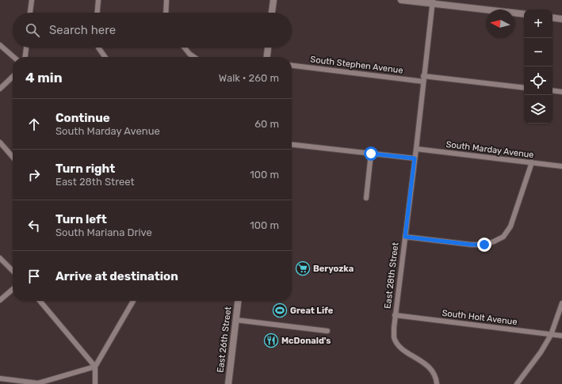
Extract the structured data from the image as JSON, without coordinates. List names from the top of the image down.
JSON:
{
  "streets": {
    "street": [
      "South Stephen Avenue",
      "South Marday Avenue",
      "East 28th Street",
      "South Holt Avenue",
      "East 26th Street"
    ]
  },
  "crossings": [
    ["South Stephen Avenue", "East 28th Street"],
    ["South Marday Avenue", "East 28th Street"],
    ["East 28th Street", "South Holt Avenue"]
  ],
  "places": {
    "supermarket": ["Beryozka"],
    "sports": ["Great Life"],
    "restaurant": ["McDonald's"]
  },
  "north": "left",
  "page": {
    "map_buttons": ["+", "−"],
    "search": "Search here",
    "heading": ["4 min", "Walk · 260 m"],
    "list": [
      ["Continue", "South Marday Avenue", "60 m"],
      ["Turn right", "East 28th Street", "100 m"],
      ["Turn left", "South Mariana Drive", "100 m"],
      "Arrive at destination"
    ]
  }
}
